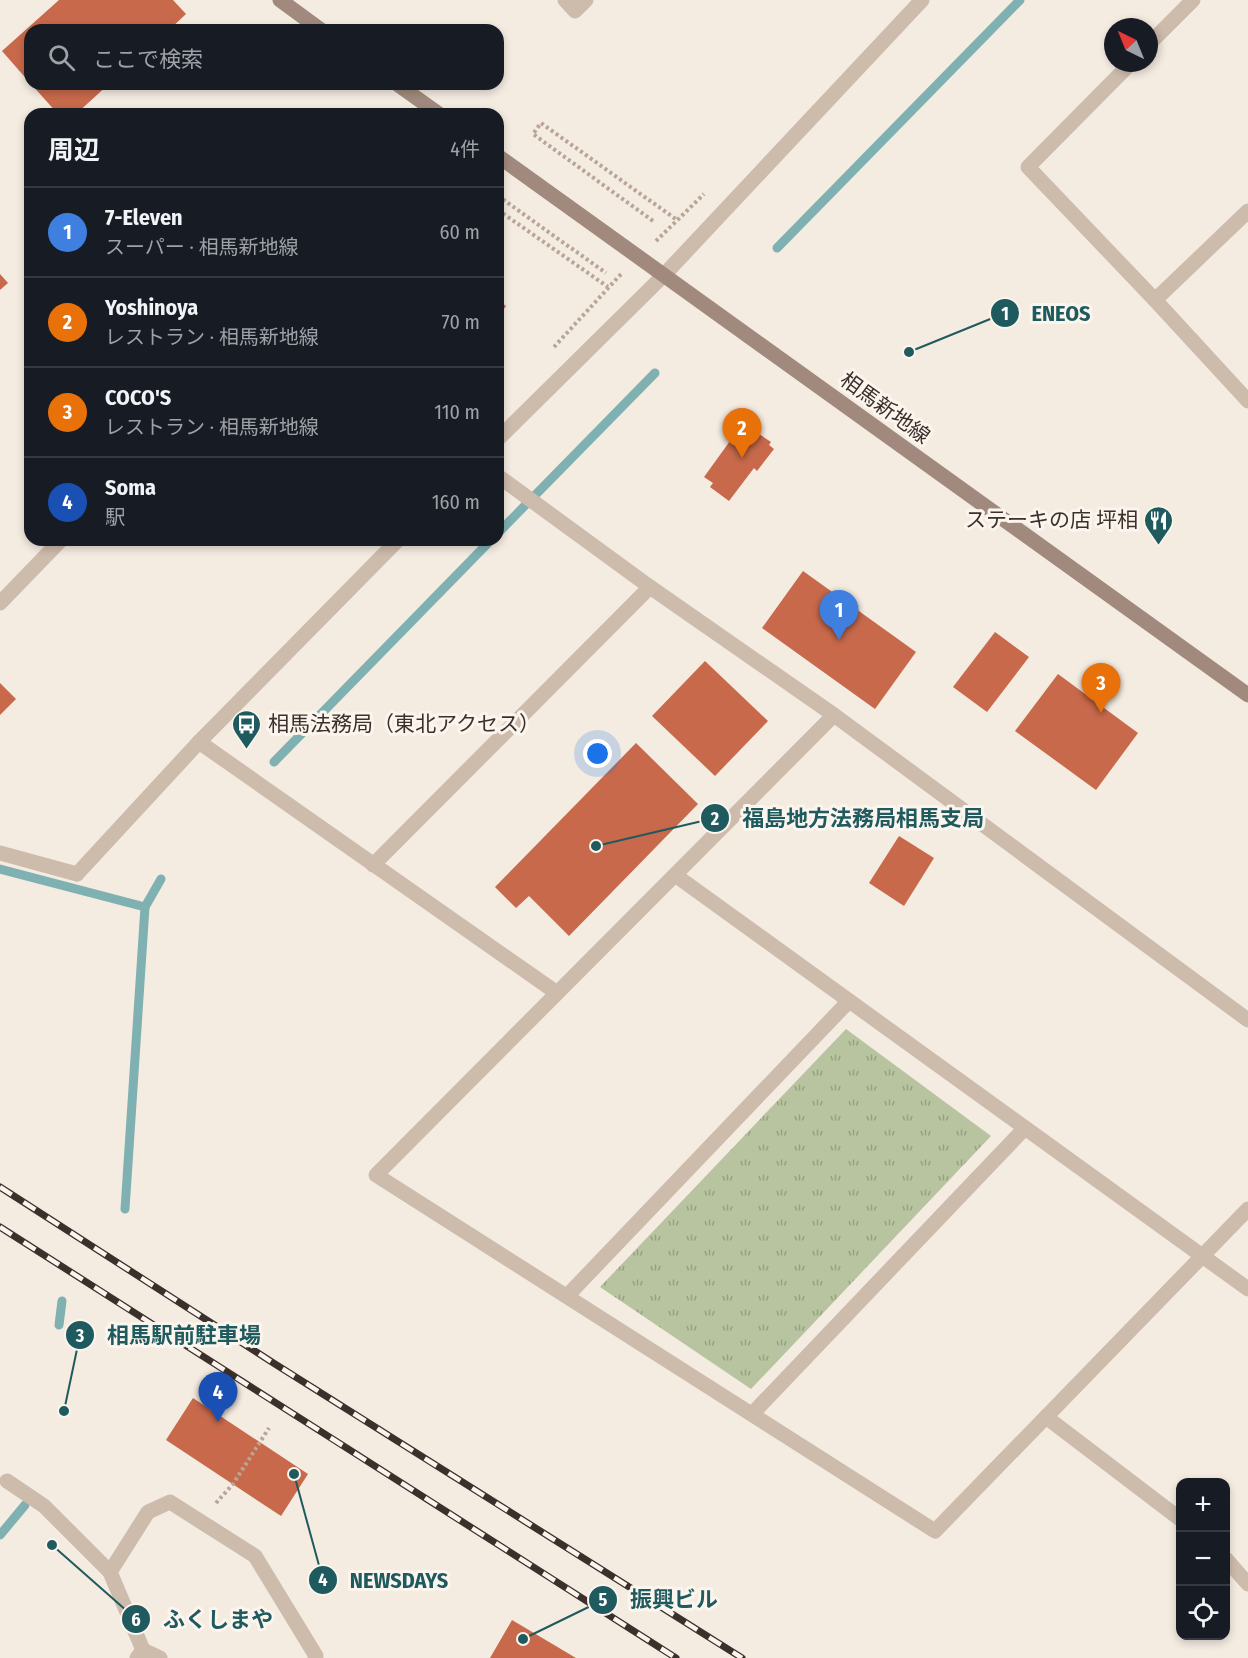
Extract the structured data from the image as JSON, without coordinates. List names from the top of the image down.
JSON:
{
  "streets": {
    "main road": ["相馬新地線"]
  },
  "places": {
    "other": [
      "ENEOS",
      "福島地方法務局相馬支局",
      "相馬駅前駐車場",
      "NEWSDAYS",
      "ふくしまや",
      "振興ビル"
    ],
    "restaurant": ["ステーキの店 坪相"],
    "bus stop": ["相馬法務局（東北アクセス）"]
  },
  "north": "top left",
  "page": {
    "search": "ここで検索",
    "heading": ["周辺", "4件"],
    "list": [
      {
        "mark": "1",
        "name": "7-Eleven",
        "note": "スーパー · 相馬新地線",
        "value": "60 m"
      },
      {
        "mark": "2",
        "name": "Yoshinoya",
        "note": "レストラン · 相馬新地線",
        "value": "70 m"
      },
      {
        "mark": "3",
        "name": "COCO'S",
        "note": "レストラン · 相馬新地線",
        "value": "110 m"
      },
      {
        "mark": "4",
        "name": "Soma",
        "note": "駅",
        "value": "160 m"
      }
    ],
    "pins": [
      "2",
      "1",
      "3",
      "4"
    ],
    "map_buttons": ["+", "−"]
  }
}
